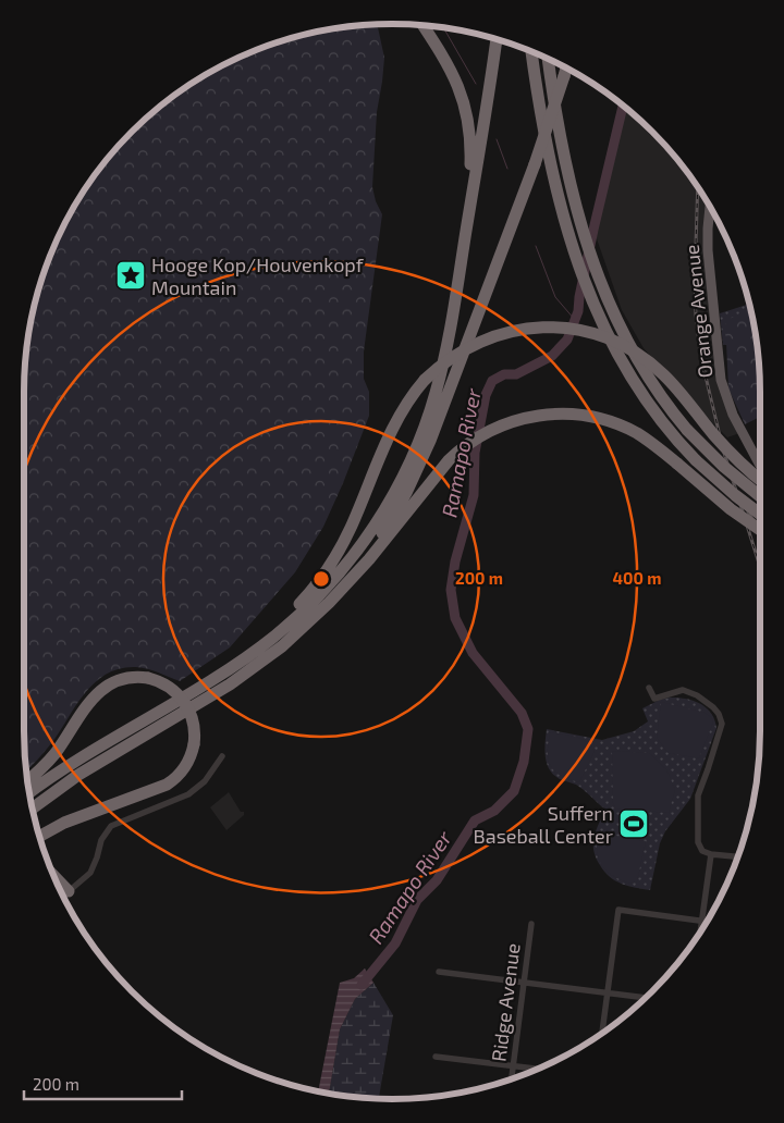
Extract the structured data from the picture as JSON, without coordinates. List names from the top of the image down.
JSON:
{
  "streets": {
    "main road": ["Orange Avenue"],
    "street": ["Ridge Avenue"]
  },
  "water": ["Ramapo River"],
  "places": {
    "place": ["Hooge Kop/Houvenkopf Mountain"],
    "sports": ["Suffern Baseball Center"]
  },
  "scale_bar": "200 m",
  "rings": ["200 m", "400 m"]
}
